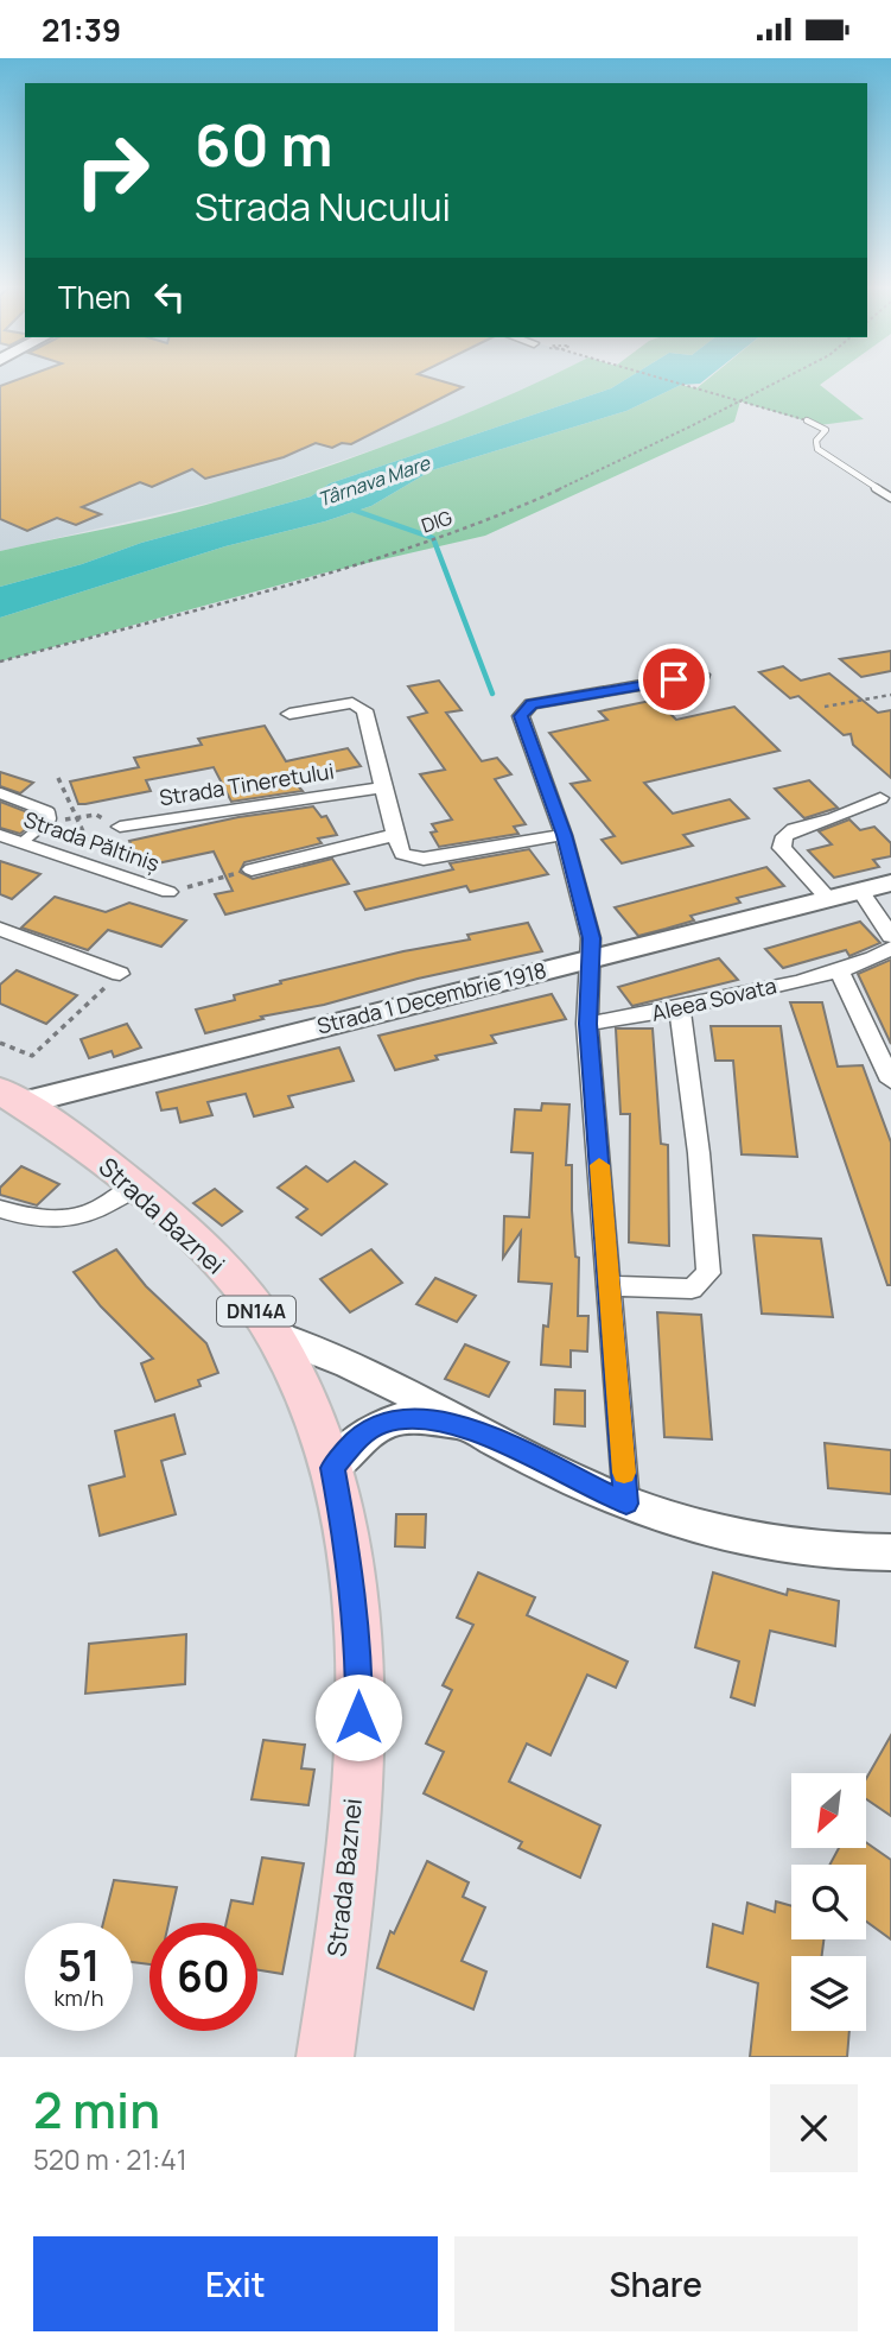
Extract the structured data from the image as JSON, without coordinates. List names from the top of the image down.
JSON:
{
  "streets": {
    "main road": ["Strada 1 Decembrie 1918", "Strada Baznei", "DN14A"],
    "street": ["Strada Tineretului", "Strada Păltiniș", "Aleea Sovata"],
    "path": ["DIG"]
  },
  "crossings": [
    ["Strada 1 Decembrie 1918", "Strada Baznei"]
  ],
  "water": ["Târnava Mare"],
  "north": "bottom left",
  "page": {
    "status": "21:39",
    "turn": ["60 m", "Strada Nucului"],
    "then": "Then",
    "speed": "51 km/h",
    "limit": "60",
    "heading": ["2 min", "520 m · 21:41"],
    "buttons": ["Exit", "Share"]
  }
}
